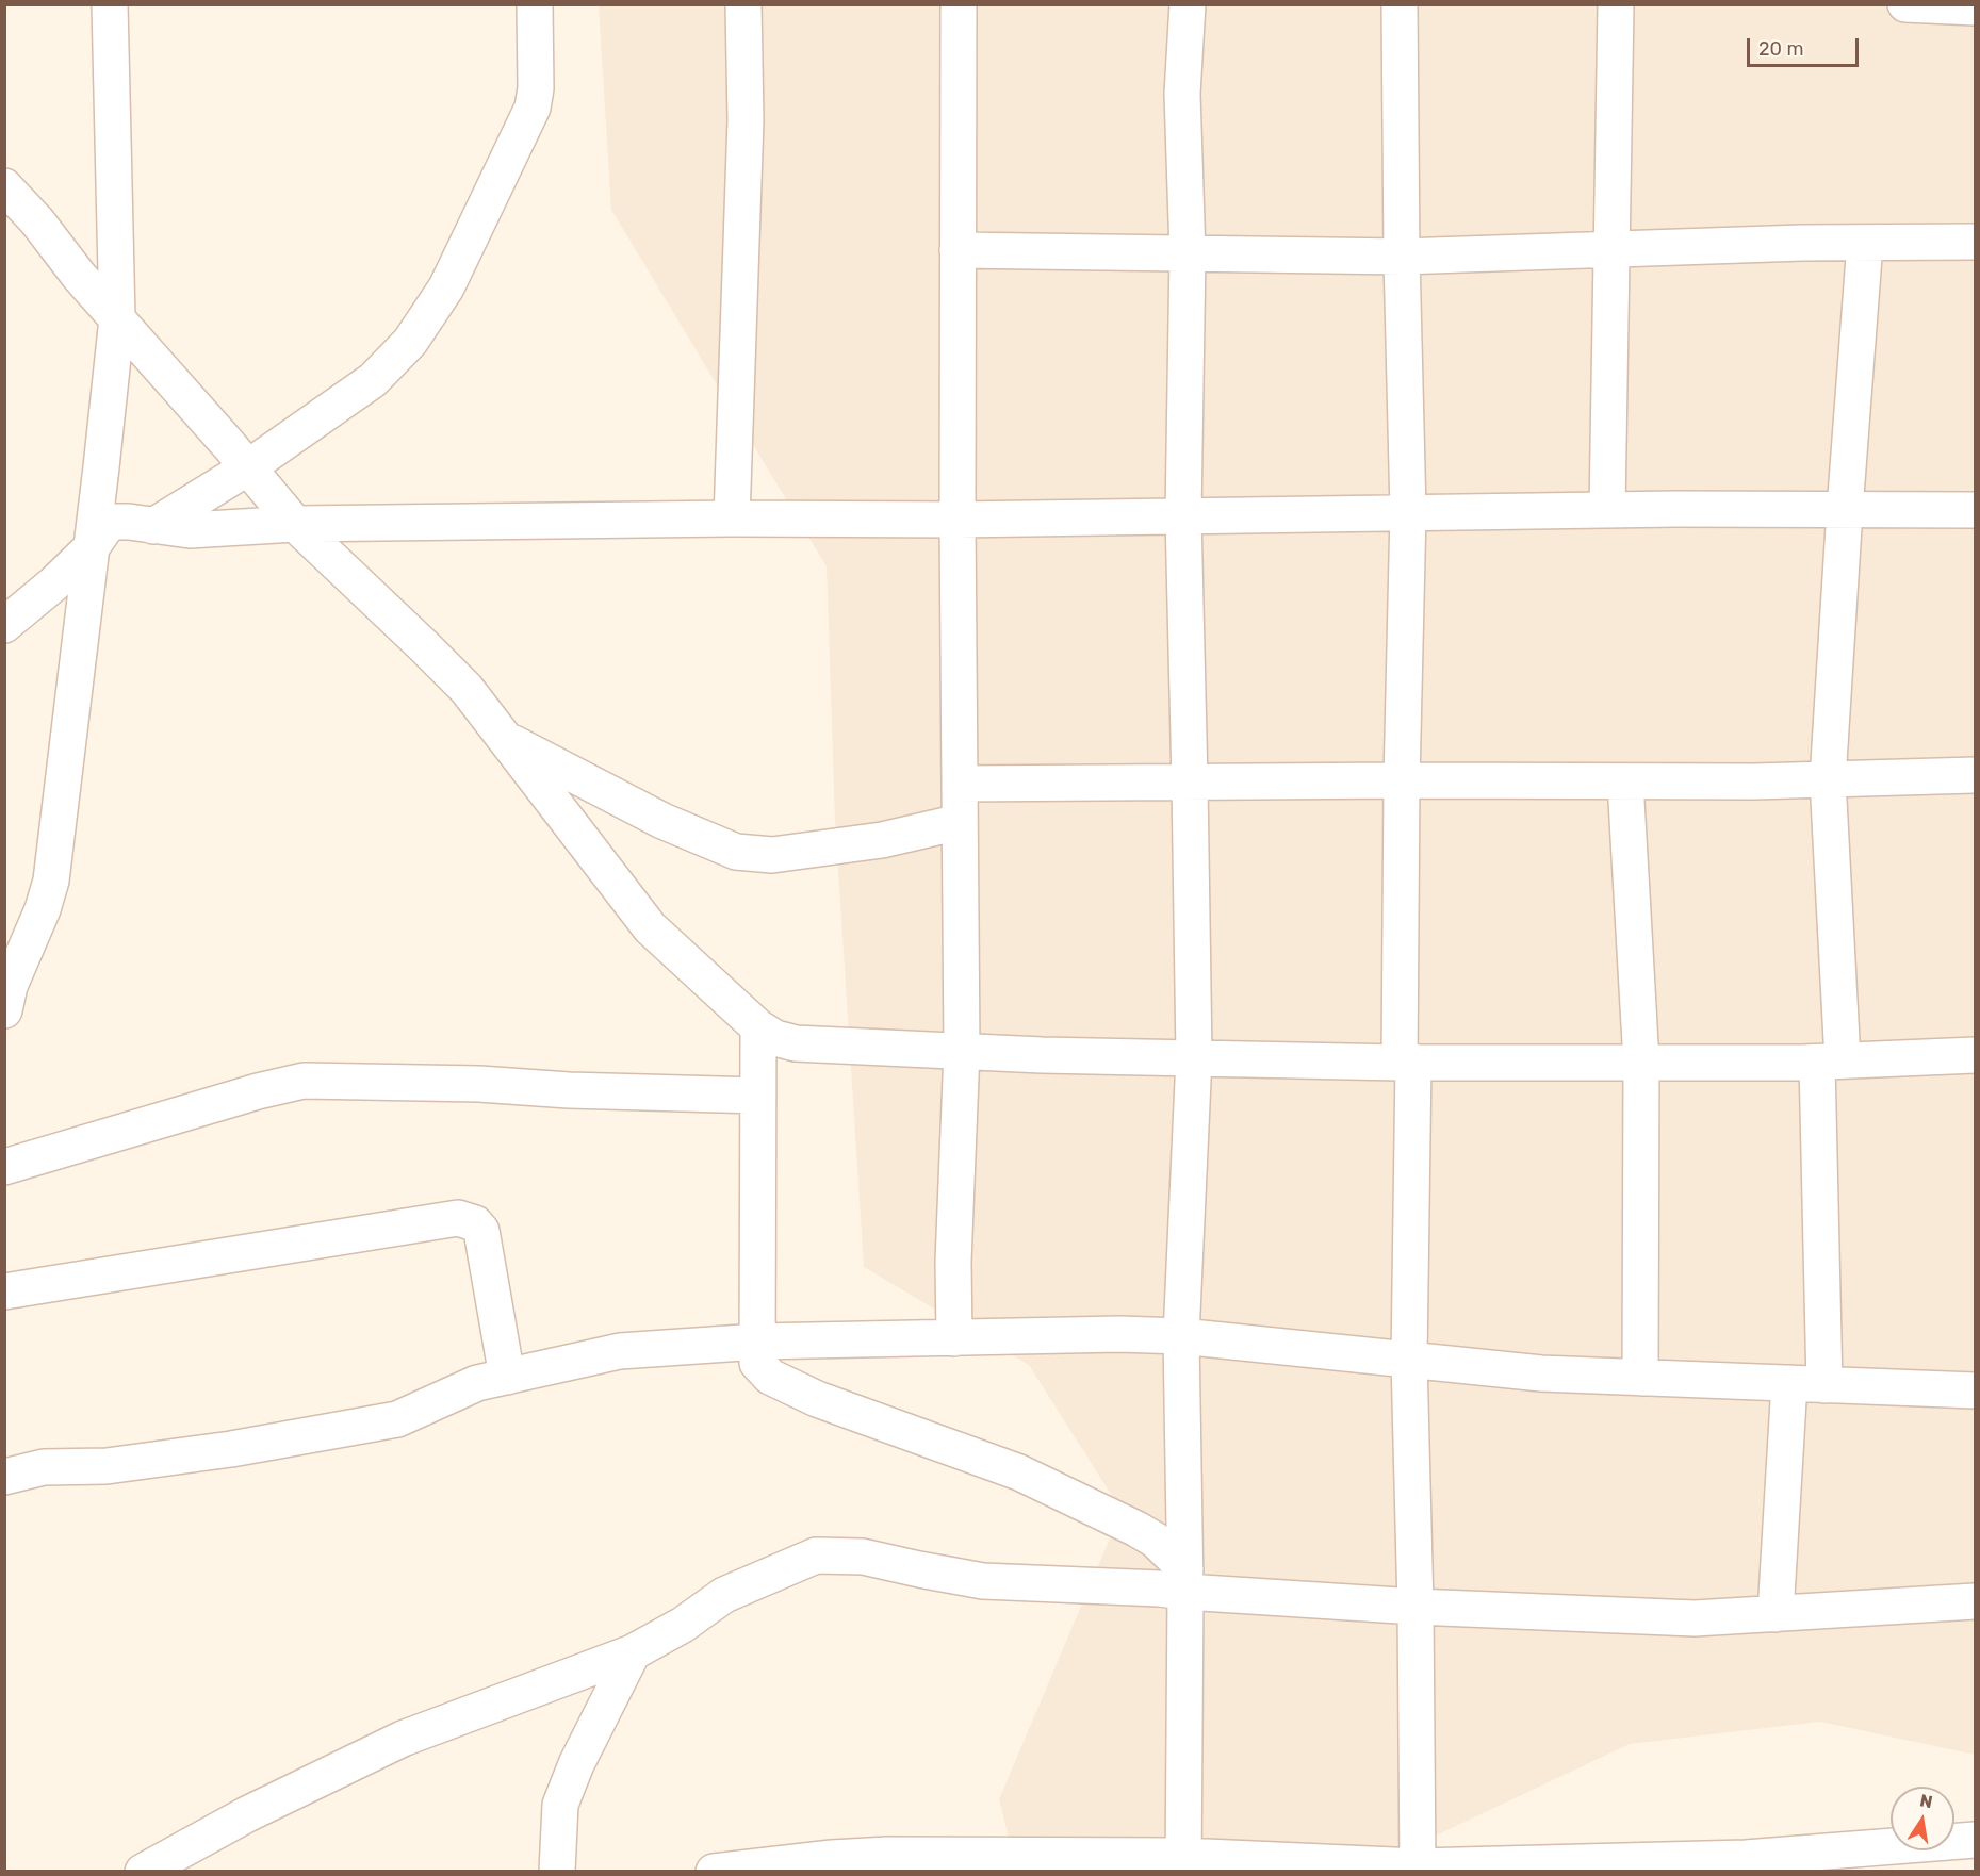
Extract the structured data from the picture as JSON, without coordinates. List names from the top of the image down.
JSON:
{
  "scale_bar": "20 m",
  "north": "top"
}
